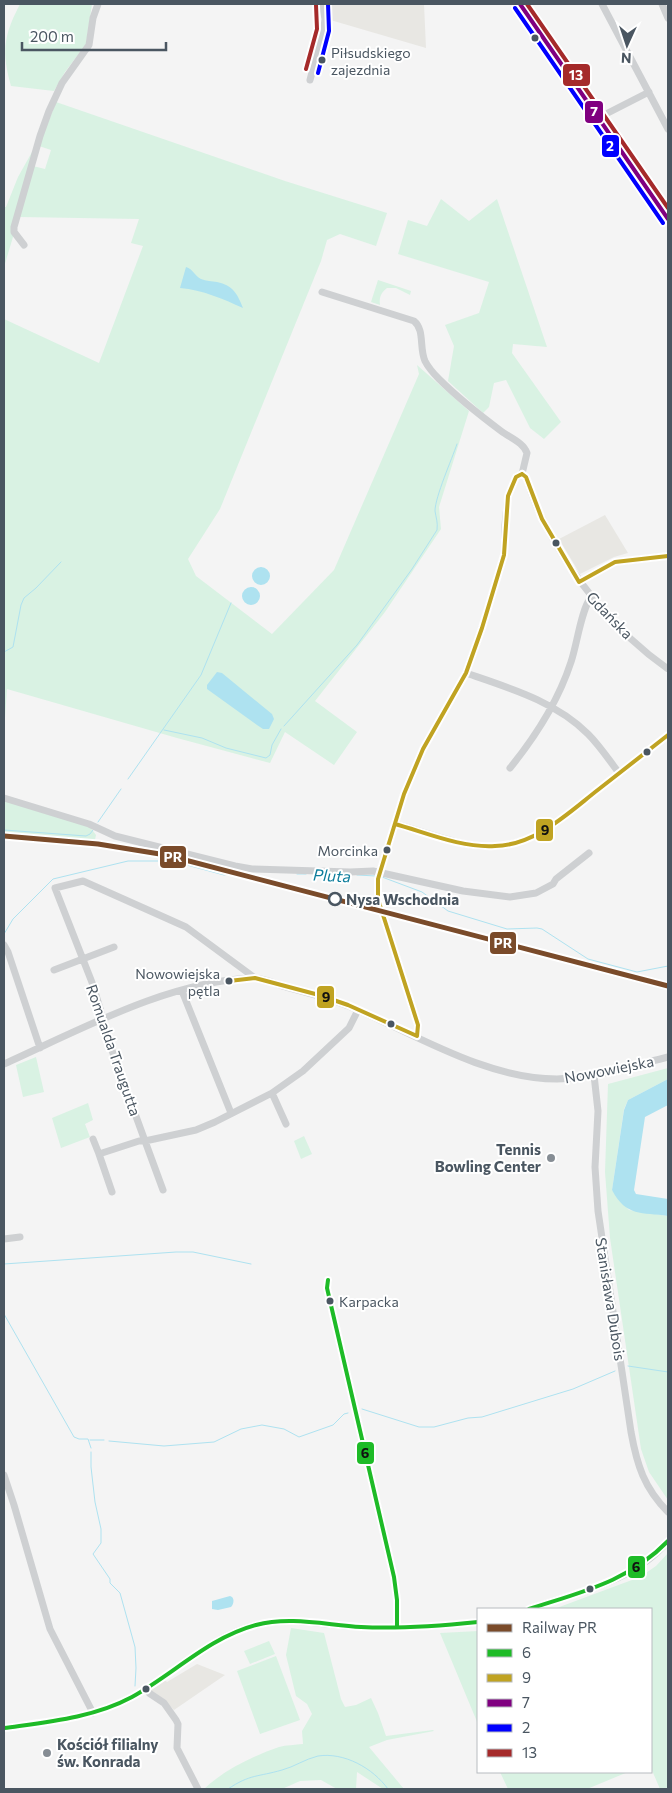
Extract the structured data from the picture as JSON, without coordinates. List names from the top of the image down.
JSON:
{
  "streets": {
    "street": [
      "Gdańska",
      "Romualda Traugutta",
      "Nowowiejska",
      "Stanisława Dubois"
    ]
  },
  "crossings": [
    ["Romualda Traugutta", "Nowowiejska"],
    ["Nowowiejska", "Stanisława Dubois"]
  ],
  "water": ["Pluta"],
  "places": [
    "Piłsudskiego zajezdnia",
    "Morcinka",
    "Nysa Wschodnia",
    "Nowowiejska pętla",
    "Tennis Bowling Center",
    "Karpacka",
    "Kościół filialny św. Konrada"
  ],
  "lines": [
    "transit line 7",
    "transit line 2",
    "transit line 13",
    "transit line 9",
    "rail line PR",
    "transit line 6"
  ],
  "legend": [
    "Railway PR",
    "6",
    "9",
    "7",
    "2",
    "13"
  ],
  "scale_bar": "200 m",
  "north": "bottom"
}
